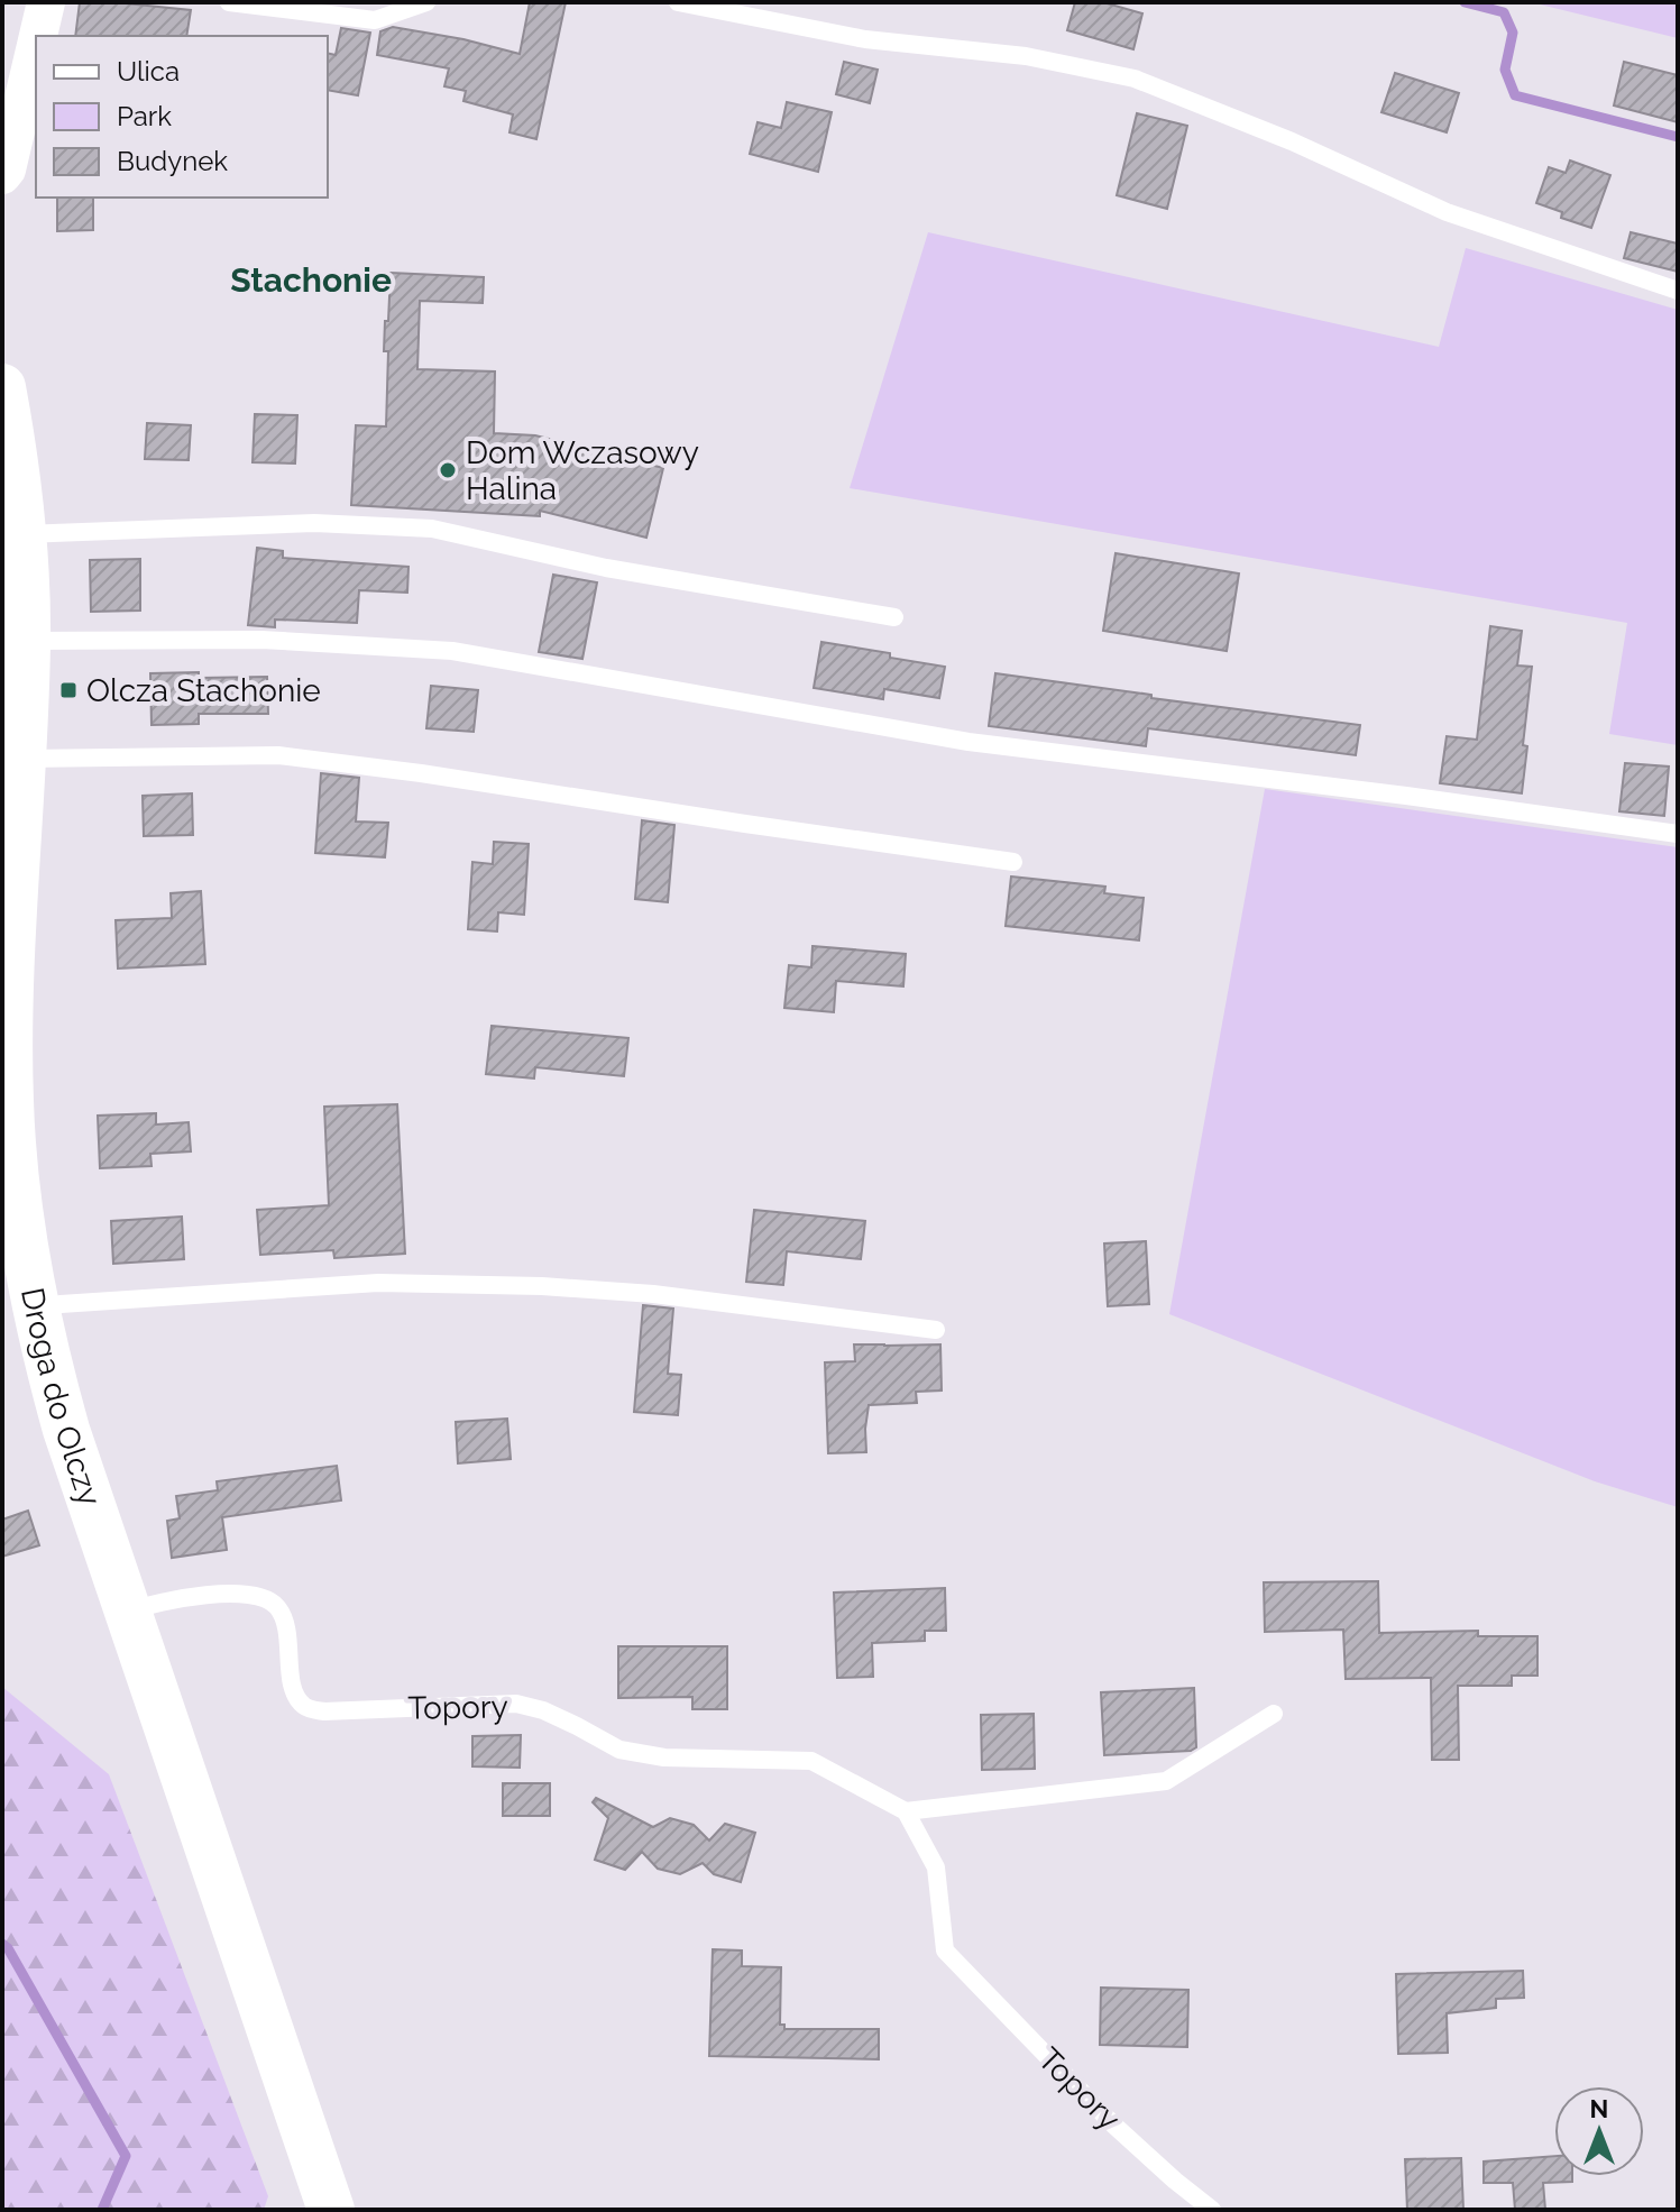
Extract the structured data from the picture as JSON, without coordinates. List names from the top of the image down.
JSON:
{
  "streets": {
    "street": ["Droga do Olczy"],
    "lane": ["Topory"]
  },
  "crossings": [
    ["Droga do Olczy", "Topory"]
  ],
  "districts": ["Stachonie"],
  "places": {
    "other": ["Dom Wczasowy Halina"],
    "transit": ["Olcza Stachonie"]
  },
  "legend": ["Ulica", "Park", "Budynek"],
  "north": "top"
}
